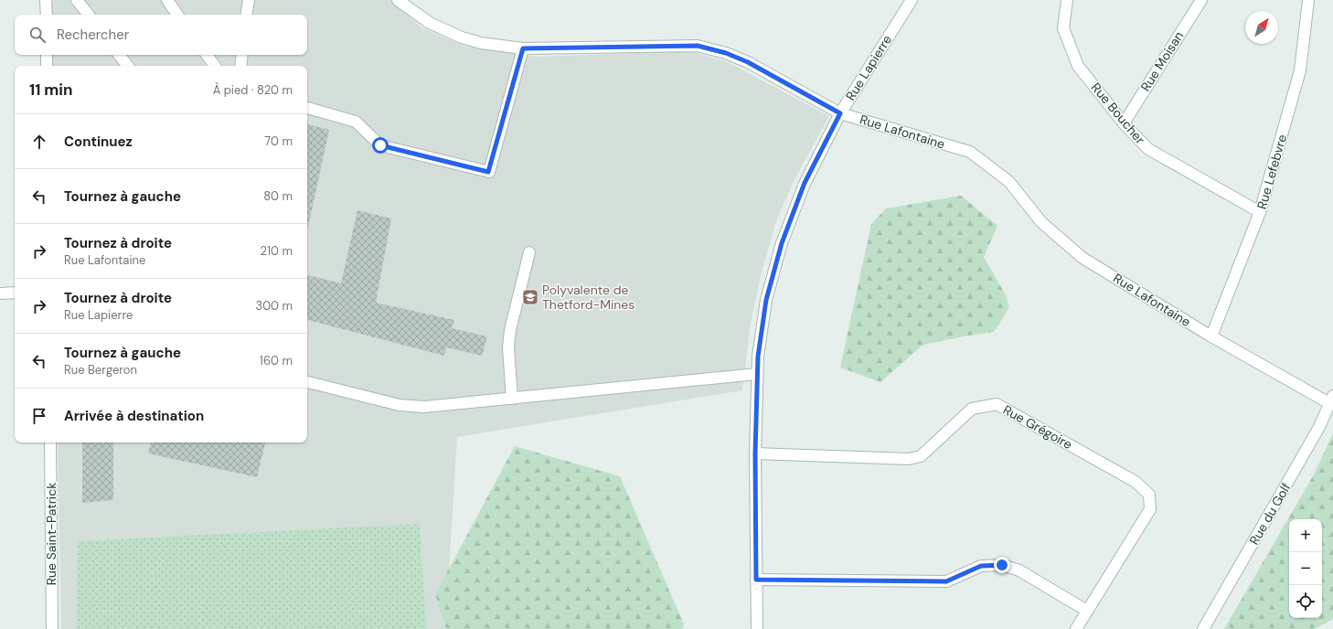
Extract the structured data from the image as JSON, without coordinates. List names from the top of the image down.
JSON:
{
  "streets": {
    "street": [
      "Rue Moisan",
      "Rue Lapierre",
      "Rue Boucher",
      "Rue Lafontaine",
      "Rue Lefebvre",
      "Rue Grégoire",
      "Rue du Golf",
      "Rue Saint-Patrick"
    ]
  },
  "crossings": [
    ["Rue Moisan", "Rue Boucher"],
    ["Rue Lapierre", "Rue Lafontaine"],
    ["Rue Lapierre", "Rue Grégoire"],
    ["Rue Boucher", "Rue Lefebvre"],
    ["Rue Lafontaine", "Rue Lefebvre"],
    ["Rue Lafontaine", "Rue du Golf"]
  ],
  "places": {
    "school or university": ["Polyvalente de Thetford-Mines"]
  },
  "north": "top right",
  "page": {
    "search": "Rechercher",
    "heading": ["11 min", "À pied · 820 m"],
    "list": [
      ["Continuez", "70 m"],
      ["Tournez à gauche", "80 m"],
      ["Tournez à droite", "Rue Lafontaine", "210 m"],
      ["Tournez à droite", "Rue Lapierre", "300 m"],
      ["Tournez à gauche", "Rue Bergeron", "160 m"],
      "Arrivée à destination"
    ],
    "map_buttons": ["+", "−"]
  }
}
